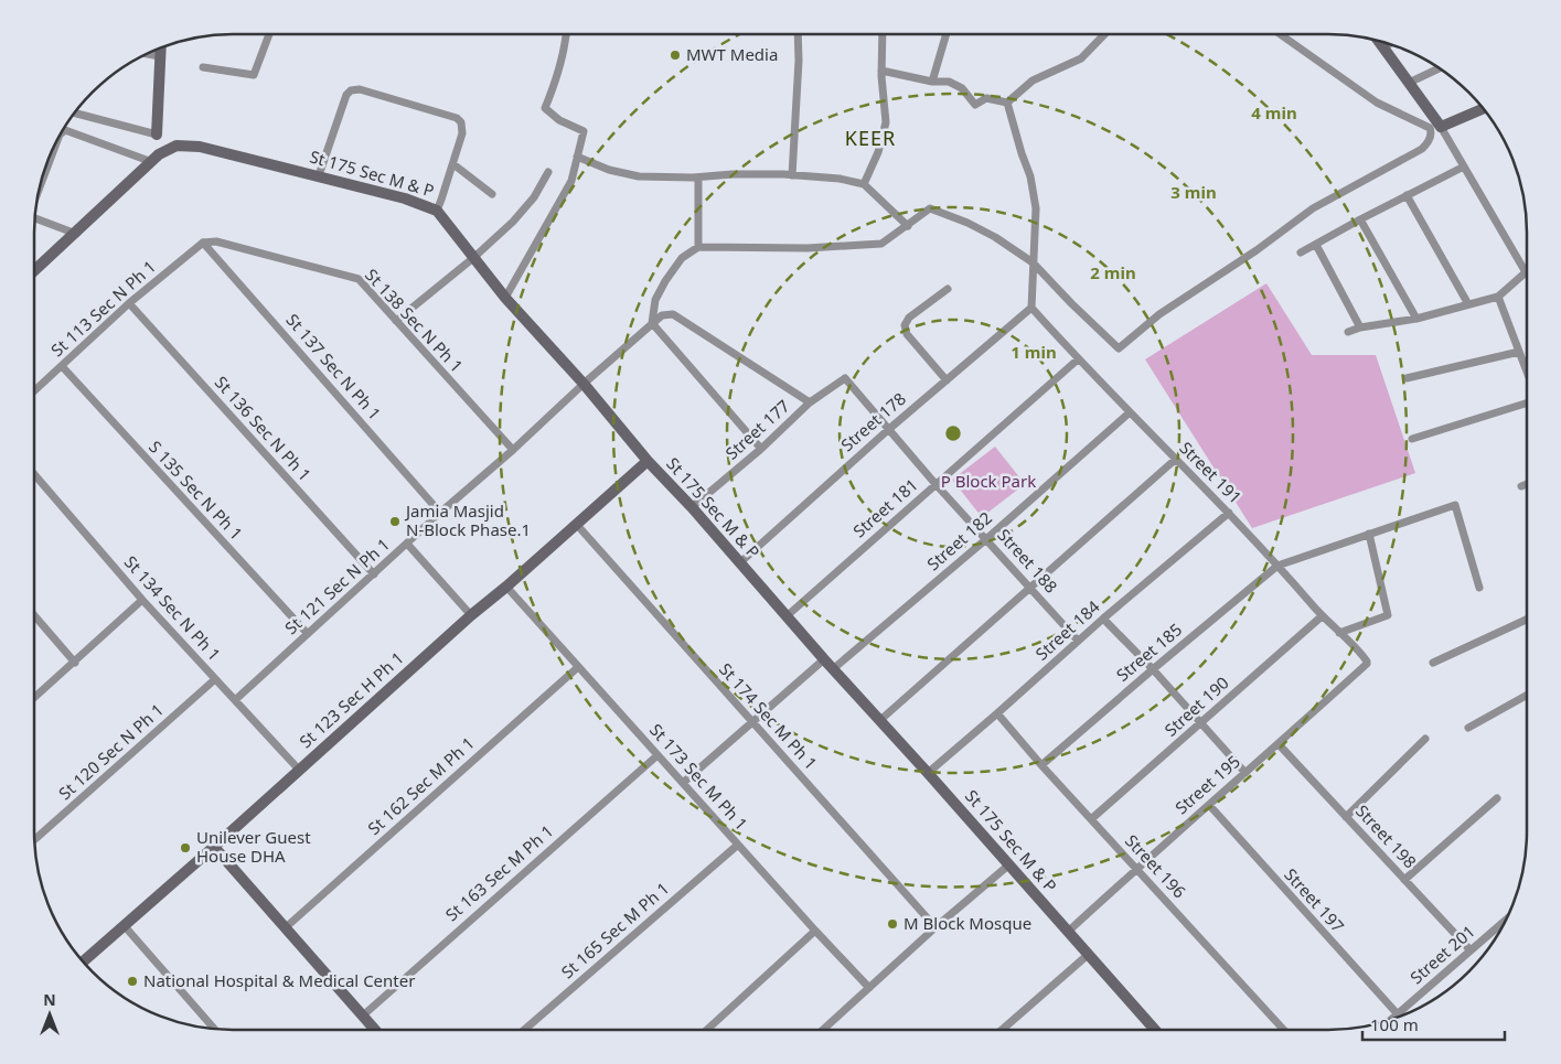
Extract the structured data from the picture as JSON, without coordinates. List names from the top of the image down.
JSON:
{
  "streets": {
    "street": [
      "St 175 Sec M & P",
      "St 113 Sec N Ph 1",
      "St 138 Sec N Ph 1",
      "St 137 Sec N Ph 1",
      "Street 178",
      "St 136 Sec N Ph 1",
      "Street 177",
      "Street 191",
      "S 135 Sec N Ph 1",
      "Street 181",
      "Street 182",
      "Street 188",
      "St 121 Sec N Ph 1",
      "St 134 Sec N Ph 1",
      "Street 184",
      "Street 185",
      "St 123 Sec H Ph 1",
      "Street 190",
      "St 174 Sec M Ph 1",
      "St 120 Sec N Ph 1",
      "St 173 Sec M Ph 1",
      "Street 195",
      "St 162 Sec M Ph 1",
      "Street 198",
      "Street 196",
      "St 163 Sec M Ph 1",
      "Street 197",
      "St 165 Sec M Ph 1",
      "Street 201"
    ]
  },
  "crossings": [
    ["St 175 Sec M & P", "Street 178"],
    ["St 175 Sec M & P", "Street 177"],
    ["St 175 Sec M & P", "Street 181"],
    ["St 175 Sec M & P", "Street 182"],
    ["St 175 Sec M & P", "St 121 Sec N Ph 1"],
    ["St 175 Sec M & P", "Street 184"],
    ["St 175 Sec M & P", "St 123 Sec H Ph 1"],
    ["St 175 Sec M & P", "Street 195"],
    ["St 113 Sec N Ph 1", "St 138 Sec N Ph 1"],
    ["St 113 Sec N Ph 1", "St 137 Sec N Ph 1"],
    ["St 113 Sec N Ph 1", "St 136 Sec N Ph 1"],
    ["St 113 Sec N Ph 1", "S 135 Sec N Ph 1"],
    ["St 138 Sec N Ph 1", "St 137 Sec N Ph 1"],
    ["St 138 Sec N Ph 1", "St 121 Sec N Ph 1"],
    ["St 137 Sec N Ph 1", "St 121 Sec N Ph 1"],
    ["Street 178", "Street 191"],
    ["Street 178", "Street 188"],
    ["St 136 Sec N Ph 1", "St 121 Sec N Ph 1"],
    ["Street 177", "Street 188"],
    ["Street 191", "Street 181"],
    ["Street 191", "Street 182"],
    ["Street 191", "Street 184"],
    ["Street 191", "Street 185"],
    ["Street 191", "Street 190"],
    ["Street 191", "Street 195"],
    ["S 135 Sec N Ph 1", "St 121 Sec N Ph 1"],
    ["Street 181", "Street 188"],
    ["Street 182", "Street 188"],
    ["Street 188", "Street 184"],
    ["St 121 Sec N Ph 1", "St 134 Sec N Ph 1"],
    ["St 134 Sec N Ph 1", "St 123 Sec H Ph 1"],
    ["St 134 Sec N Ph 1", "St 120 Sec N Ph 1"],
    ["Street 184", "Street 196"],
    ["Street 185", "Street 196"],
    ["St 123 Sec H Ph 1", "St 174 Sec M Ph 1"],
    ["St 123 Sec H Ph 1", "St 173 Sec M Ph 1"],
    ["Street 190", "Street 196"],
    ["St 173 Sec M Ph 1", "St 162 Sec M Ph 1"],
    ["St 173 Sec M Ph 1", "St 163 Sec M Ph 1"],
    ["St 173 Sec M Ph 1", "St 165 Sec M Ph 1"],
    ["Street 195", "Street 198"],
    ["Street 195", "Street 196"],
    ["Street 195", "Street 197"],
    ["Street 198", "Street 201"],
    ["Street 197", "Street 201"]
  ],
  "districts": ["KEER"],
  "parks": ["P Block Park"],
  "places": [
    "MWT Media",
    "Jamia Masjid N-Block Phase.1",
    "Unilever Guest House DHA",
    "M Block Mosque",
    "National Hospital & Medical Center"
  ],
  "scale_bar": "100 m",
  "north": "top",
  "rings": [
    "4 min",
    "3 min",
    "2 min",
    "1 min"
  ]
}
